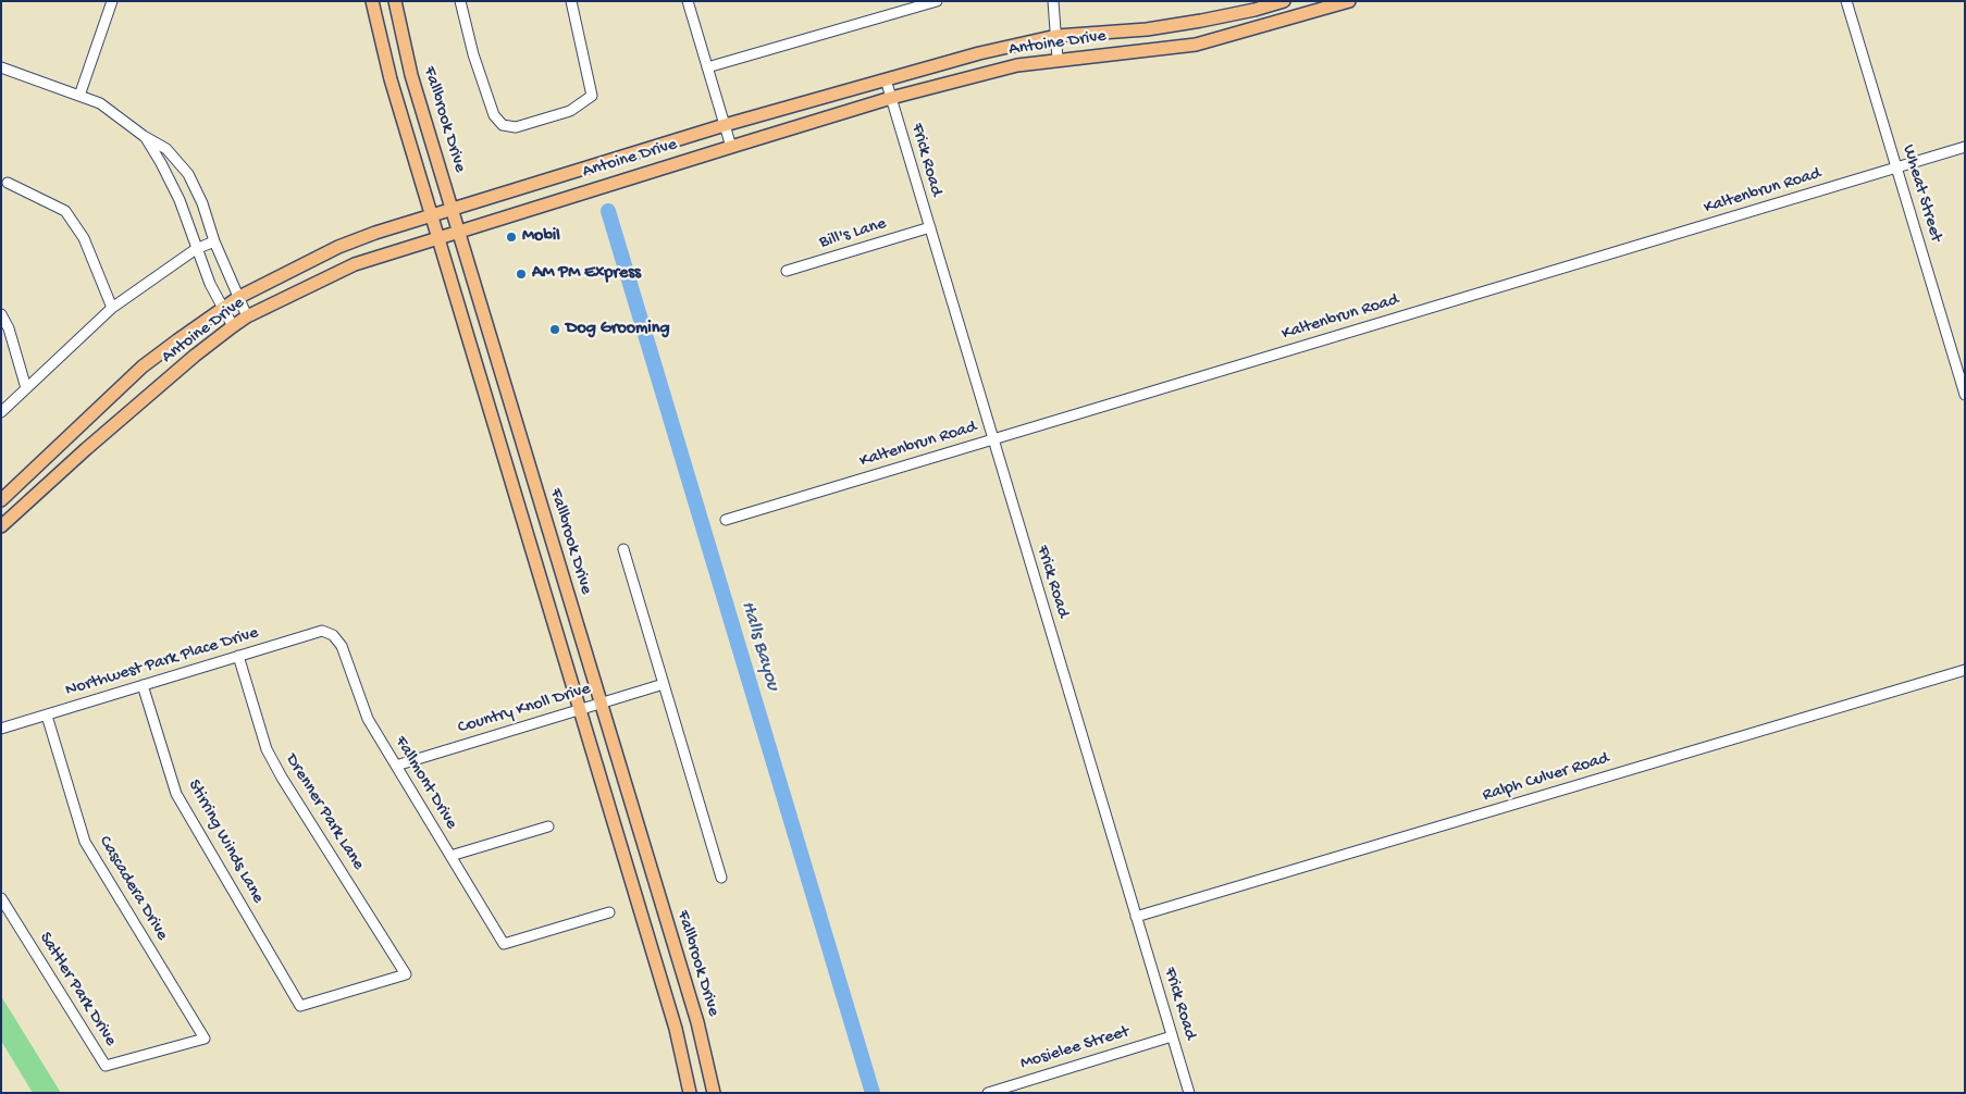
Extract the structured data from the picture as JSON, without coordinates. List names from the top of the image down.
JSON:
{
  "streets": {
    "main road": ["Antoine Drive", "Fallbrook Drive"],
    "street": [
      "Frick Road",
      "Kaltenbrun Road",
      "Wheat Street",
      "Bill's Lane",
      "Northwest Park Place Drive",
      "Country Knoll Drive",
      "Ralph Culver Road",
      "Fallmont Drive",
      "Drenner Park Lane",
      "Stirring Winds Lane",
      "Cascadera Drive",
      "Sattler Park Drive",
      "Mosielee Street"
    ]
  },
  "crossings": [
    ["Antoine Drive", "Fallbrook Drive"],
    ["Antoine Drive", "Frick Road"],
    ["Fallbrook Drive", "Country Knoll Drive"],
    ["Frick Road", "Kaltenbrun Road"],
    ["Frick Road", "Bill's Lane"],
    ["Frick Road", "Ralph Culver Road"],
    ["Frick Road", "Mosielee Street"],
    ["Kaltenbrun Road", "Wheat Street"],
    ["Northwest Park Place Drive", "Fallmont Drive"],
    ["Northwest Park Place Drive", "Drenner Park Lane"],
    ["Northwest Park Place Drive", "Stirring Winds Lane"],
    ["Northwest Park Place Drive", "Cascadera Drive"],
    ["Country Knoll Drive", "Fallmont Drive"],
    ["Drenner Park Lane", "Stirring Winds Lane"],
    ["Cascadera Drive", "Sattler Park Drive"]
  ],
  "water": ["Halls Bayou"],
  "places": ["Mobil", "AM PM Express", "Dog Grooming"]
}
